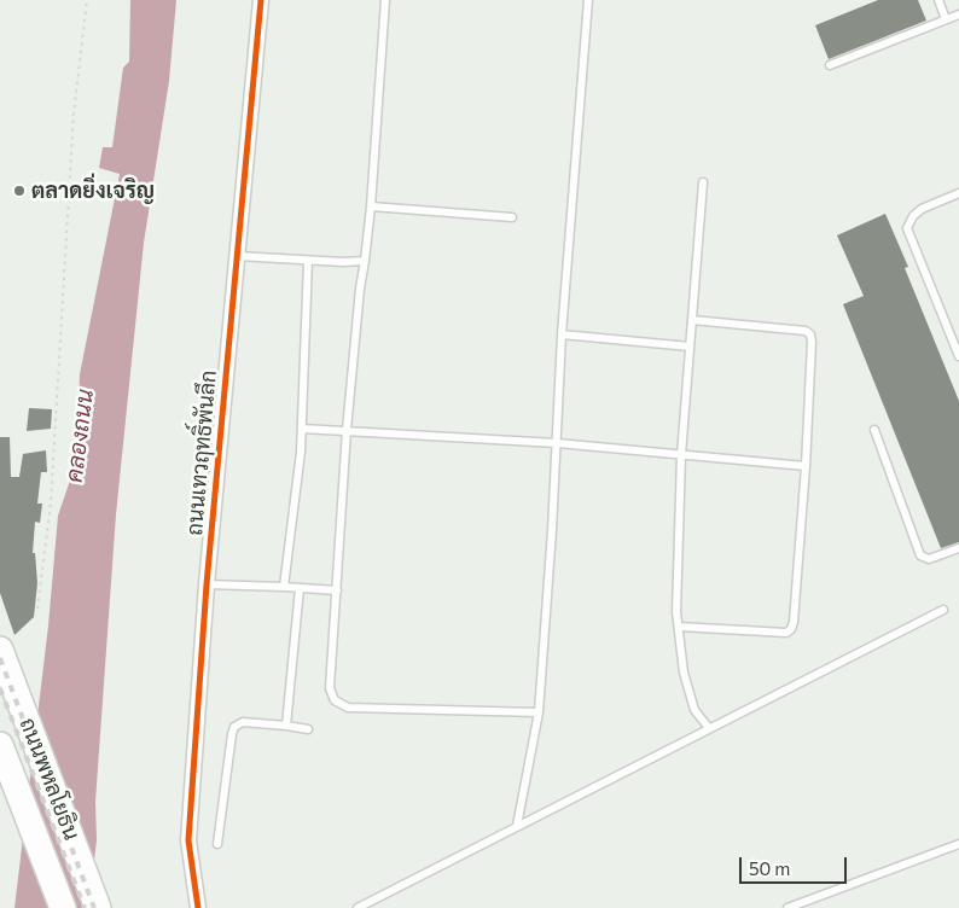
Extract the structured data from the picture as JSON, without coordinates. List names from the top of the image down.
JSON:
{
  "streets": {
    "main road": ["ถนนพหลโยธิน"],
    "street": ["ถนนเทวฤทธิ์พันลึก"]
  },
  "water": ["คลองถนน"],
  "places": ["ตลาดยิ่งเจริญ"],
  "scale_bar": "50 m"
}
